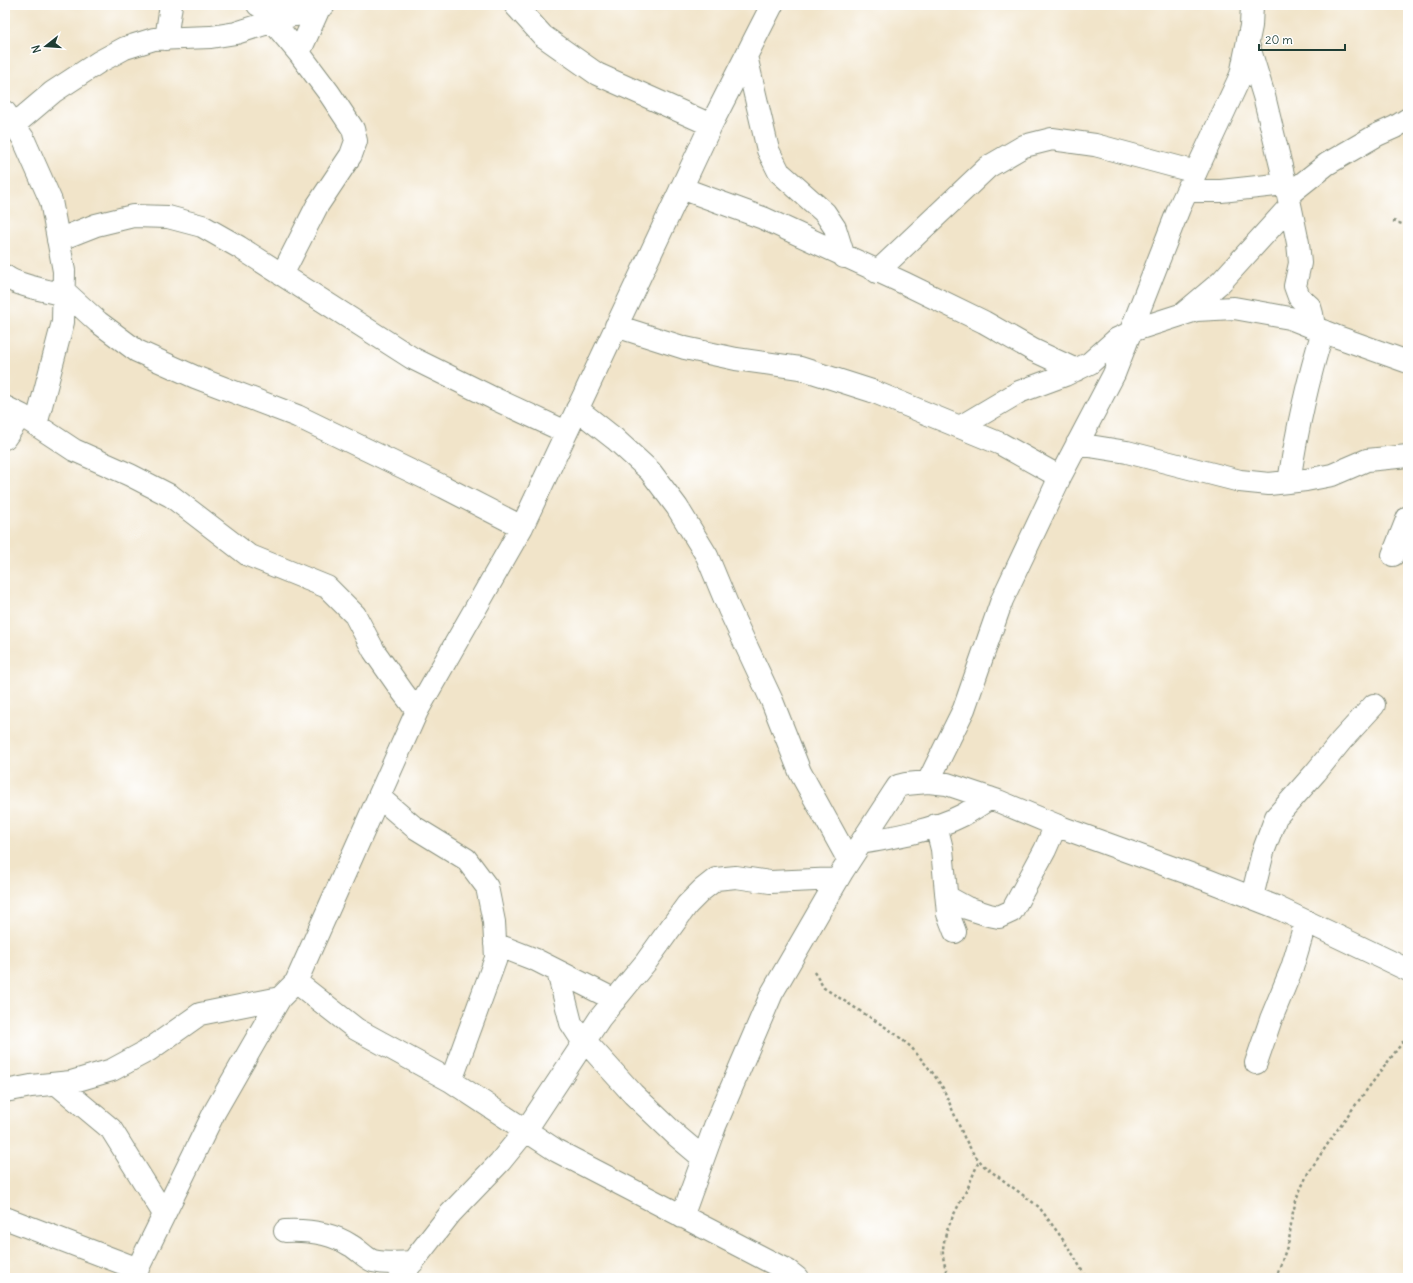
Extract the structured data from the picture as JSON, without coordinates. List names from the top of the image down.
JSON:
{
  "scale_bar": "20 m",
  "north": "left"
}
